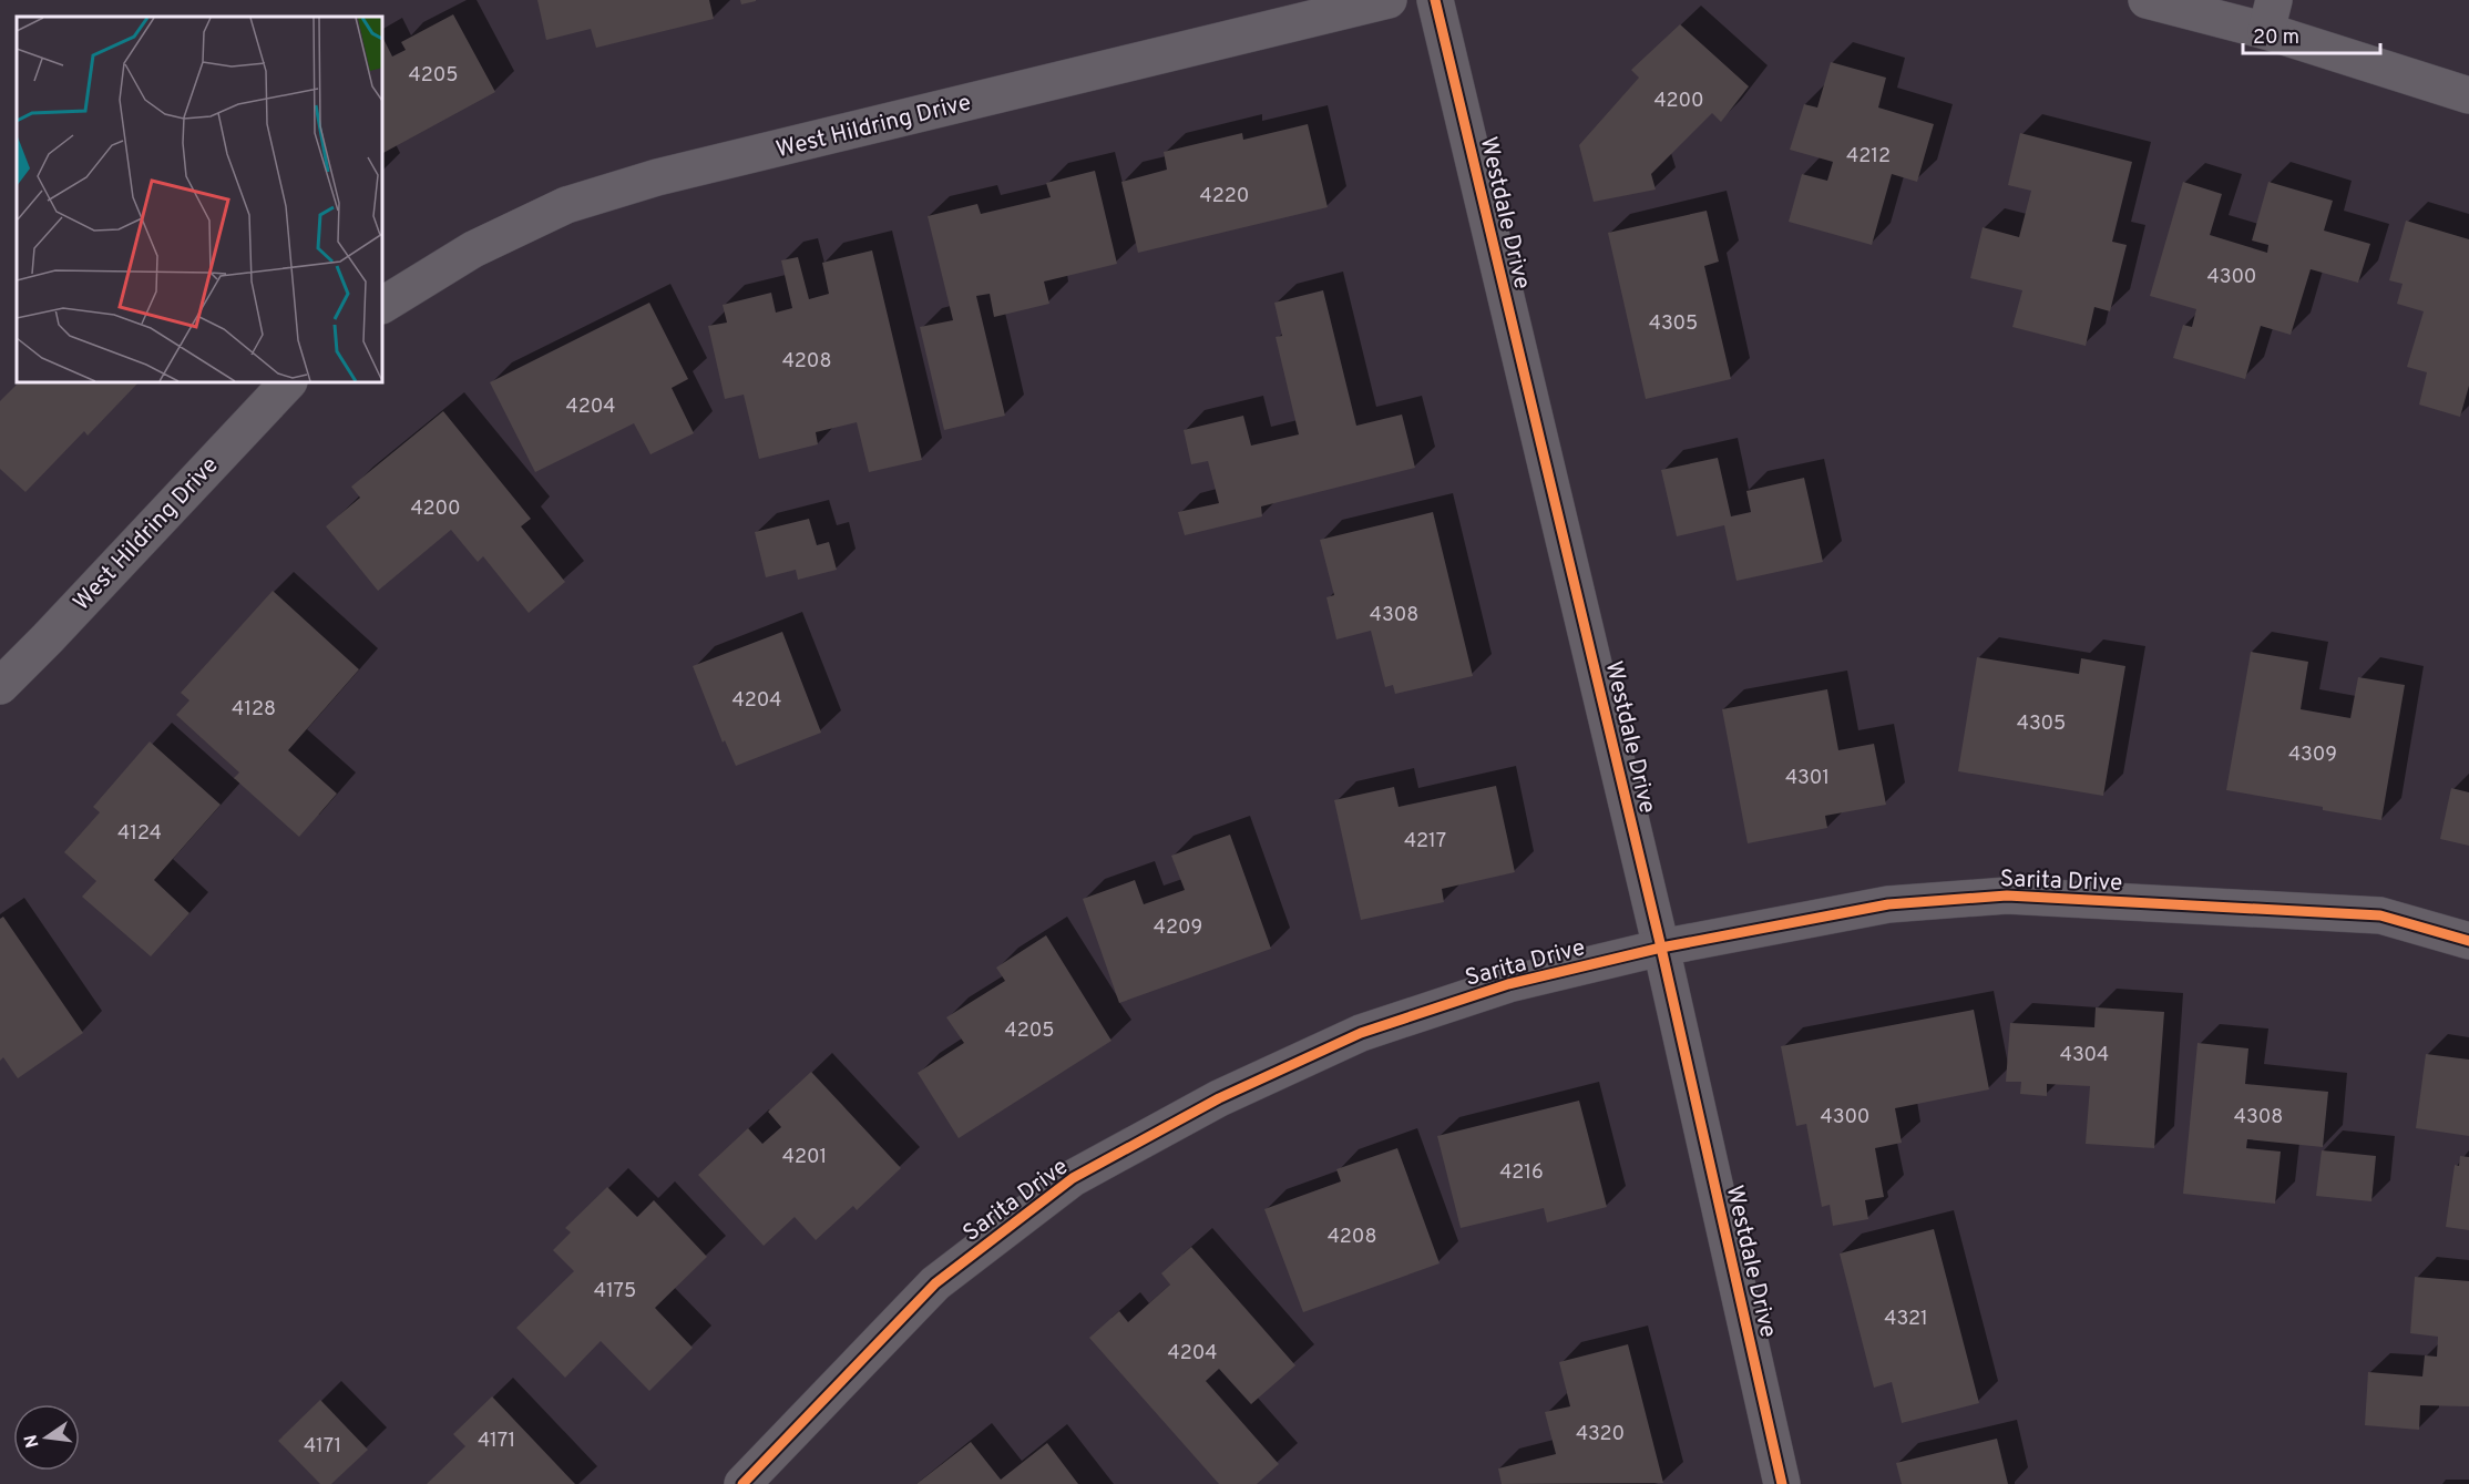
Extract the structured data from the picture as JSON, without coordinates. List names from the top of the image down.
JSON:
{
  "streets": {
    "street": ["West Hildring Drive", "Westdale Drive", "Sarita Drive"]
  },
  "crossings": [
    ["Westdale Drive", "Sarita Drive"]
  ],
  "house_numbers": [
    "4205",
    "4200",
    "4212",
    "4220",
    "4300",
    "4305",
    "4208",
    "4204",
    "4200",
    "4308",
    "4204",
    "4128",
    "4305",
    "4309",
    "4301",
    "4124",
    "4217",
    "4209",
    "4205",
    "4304",
    "4300",
    "4308",
    "4201",
    "4216",
    "4208",
    "4175",
    "4321",
    "4204",
    "4320",
    "4171",
    "4171"
  ],
  "scale_bar": "20 m",
  "north": "left"
}
